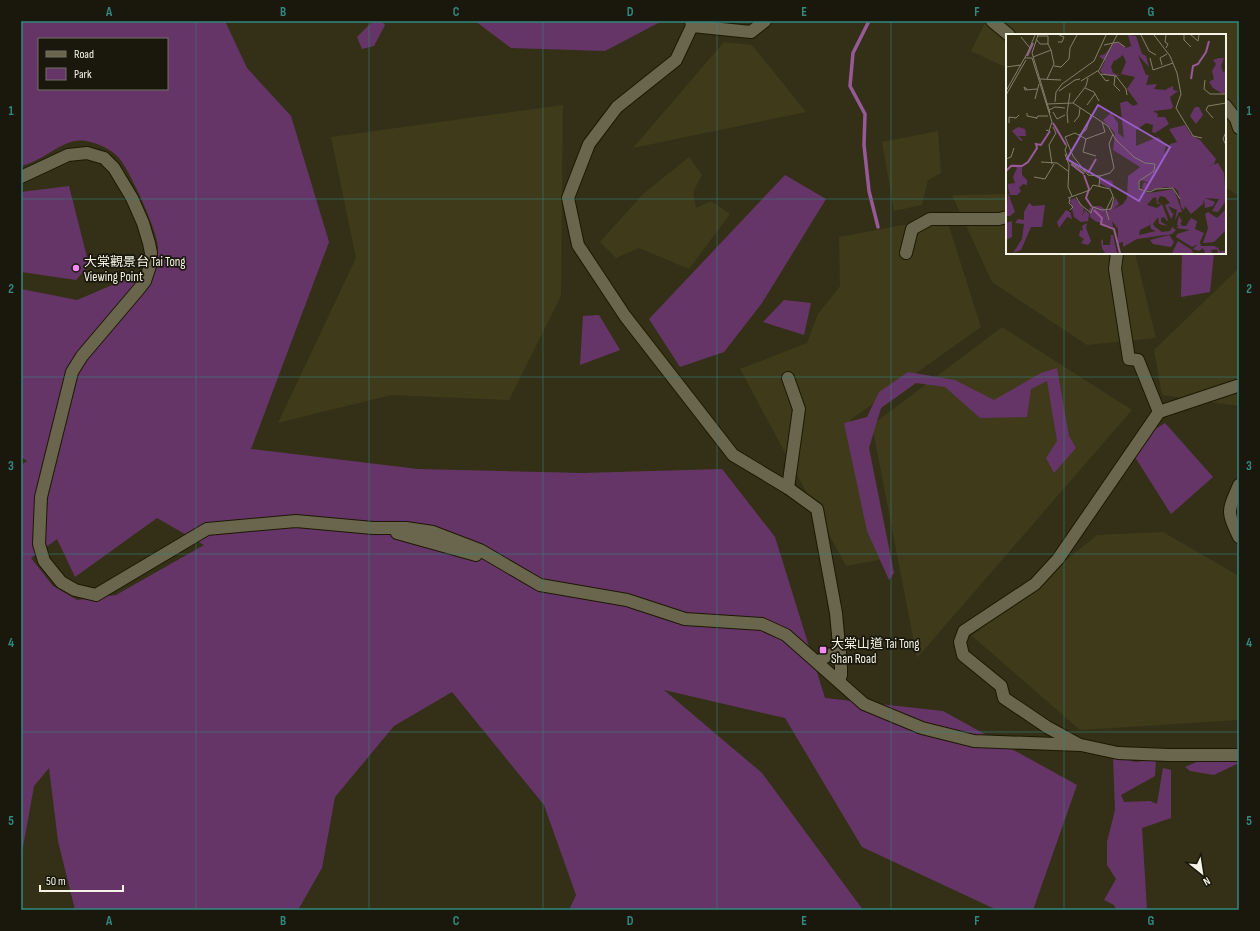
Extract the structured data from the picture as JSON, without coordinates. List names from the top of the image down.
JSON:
{
  "places": {
    "other": ["大棠觀景台 Tai Tong Viewing Point"],
    "transit": ["大棠山道 Tai Tong Shan Road"]
  },
  "legend": ["Road", "Park"],
  "scale_bar": "50 m",
  "north": "bottom right",
  "grid": {
    "columns": [
      "A",
      "B",
      "C",
      "D",
      "E",
      "F",
      "G"
    ],
    "rows": [
      "1",
      "2",
      "3",
      "4",
      "5"
    ]
  }
}
